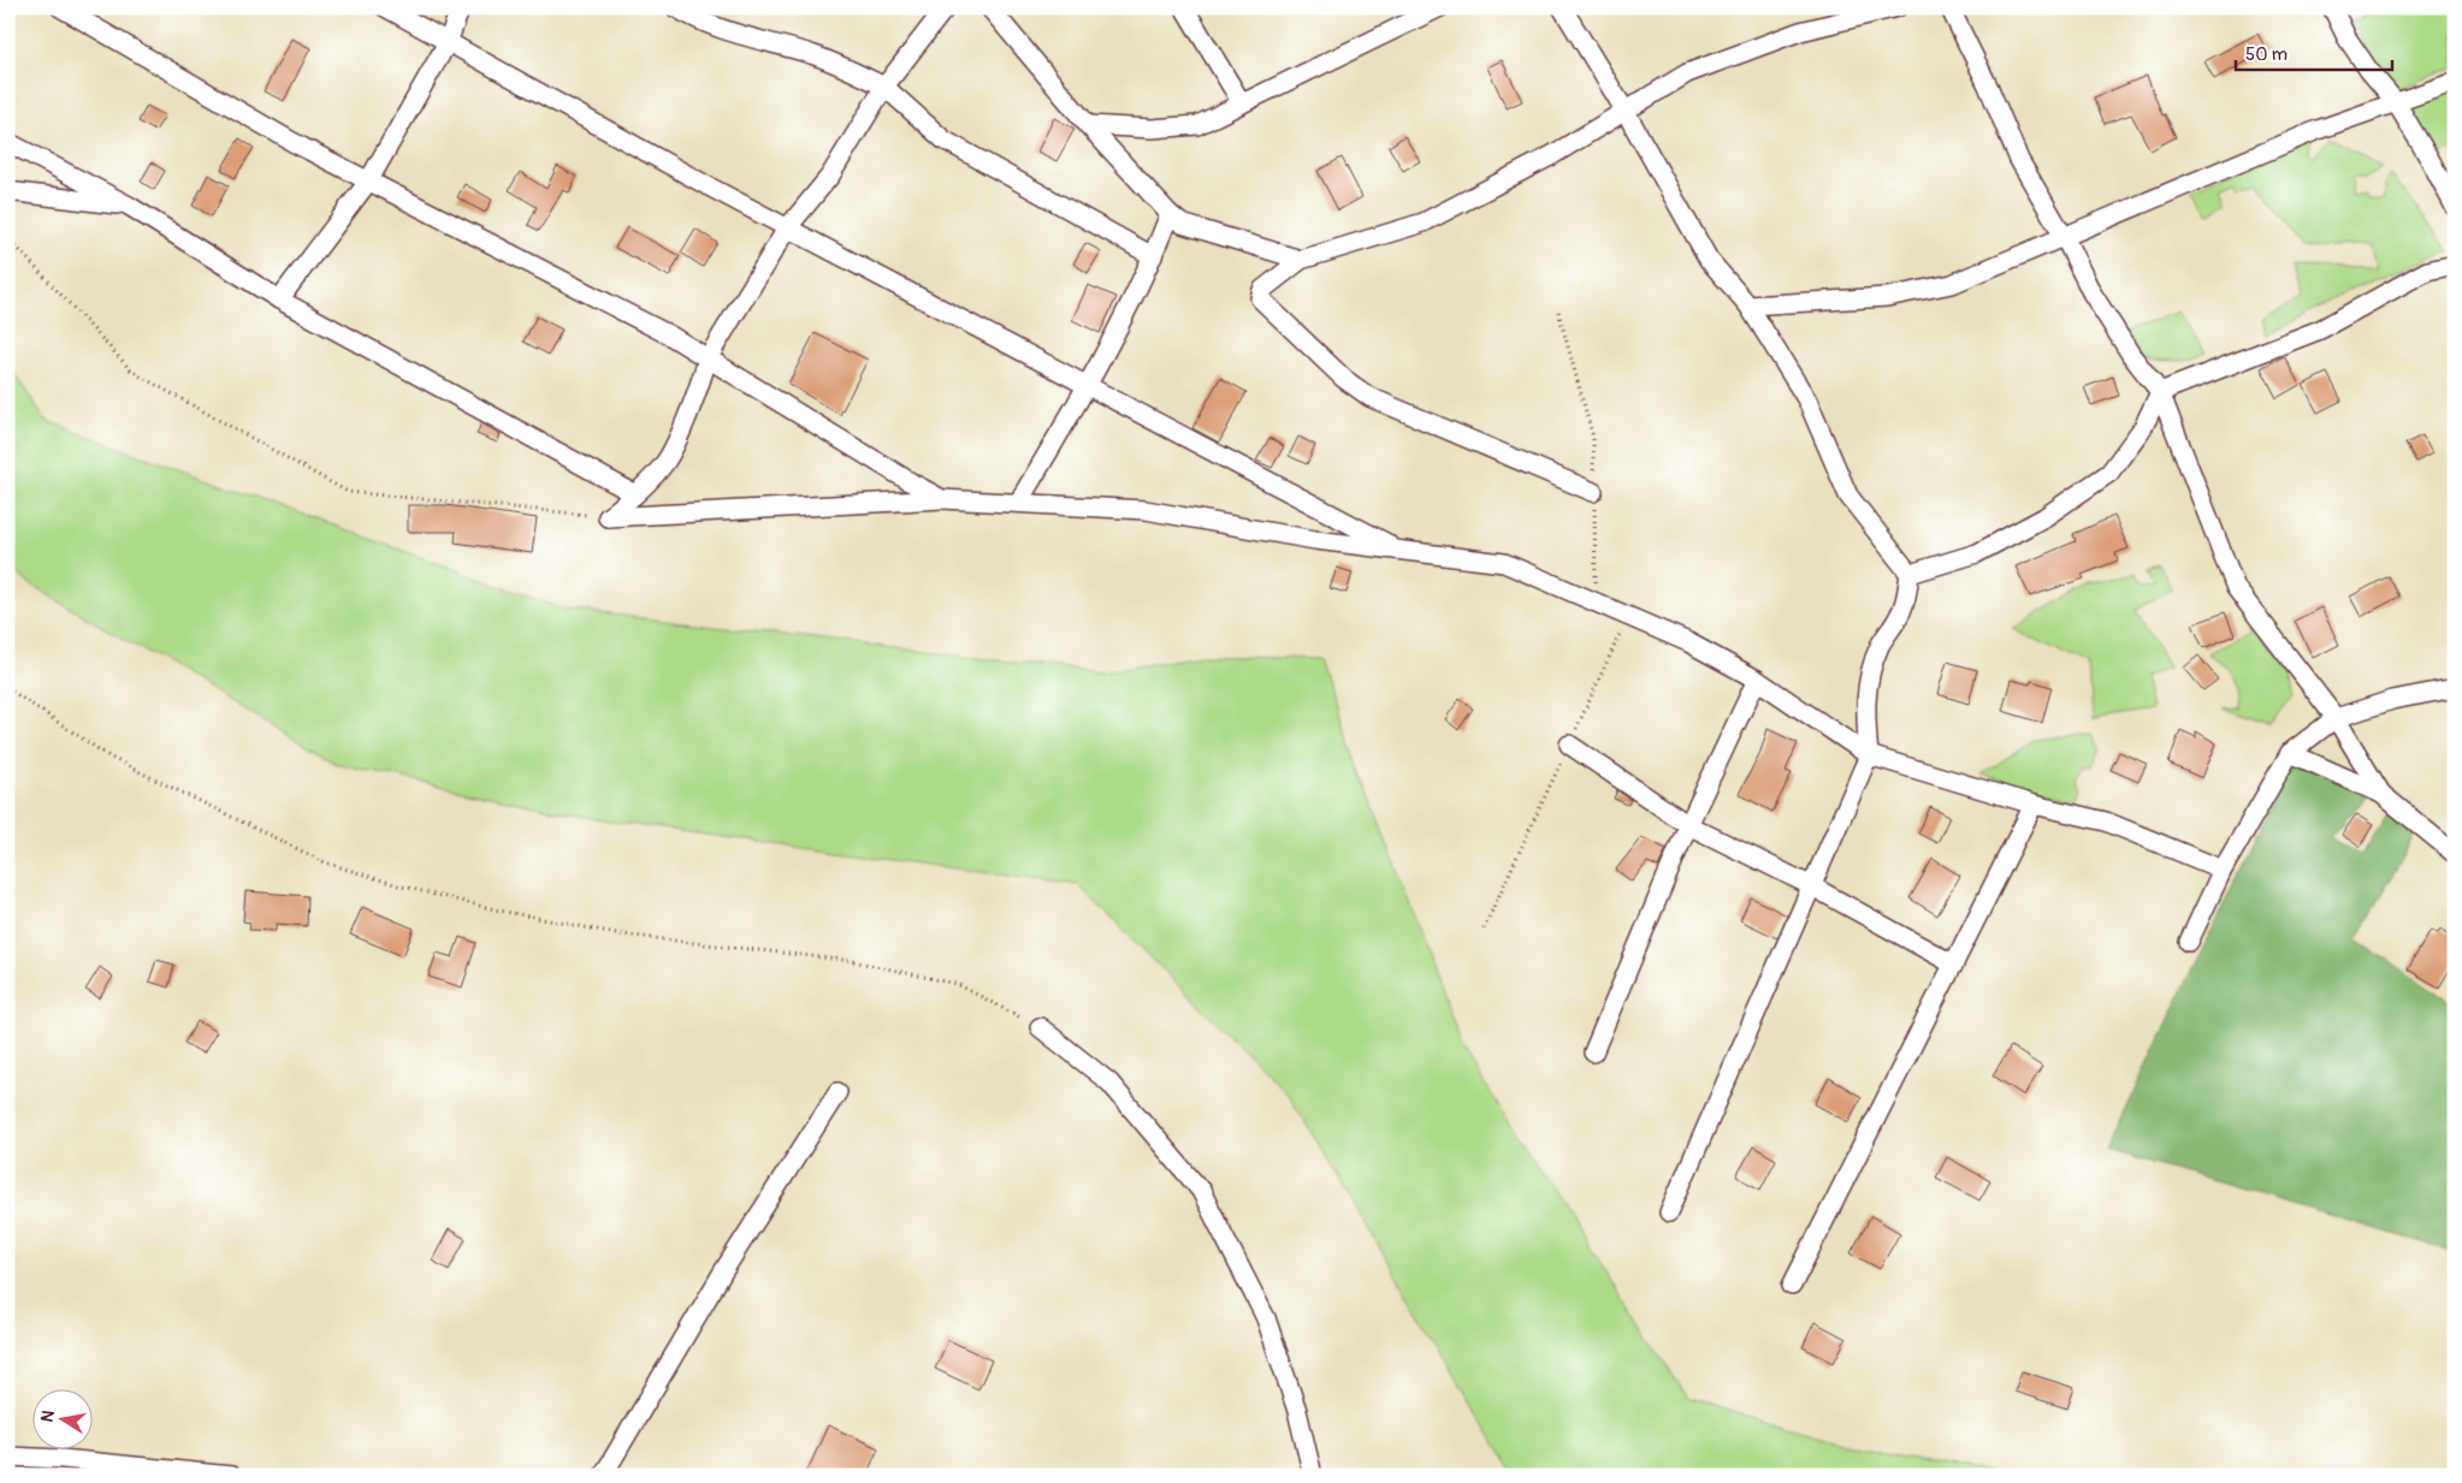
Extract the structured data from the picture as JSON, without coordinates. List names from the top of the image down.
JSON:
{
  "scale_bar": "50 m",
  "north": "left"
}
